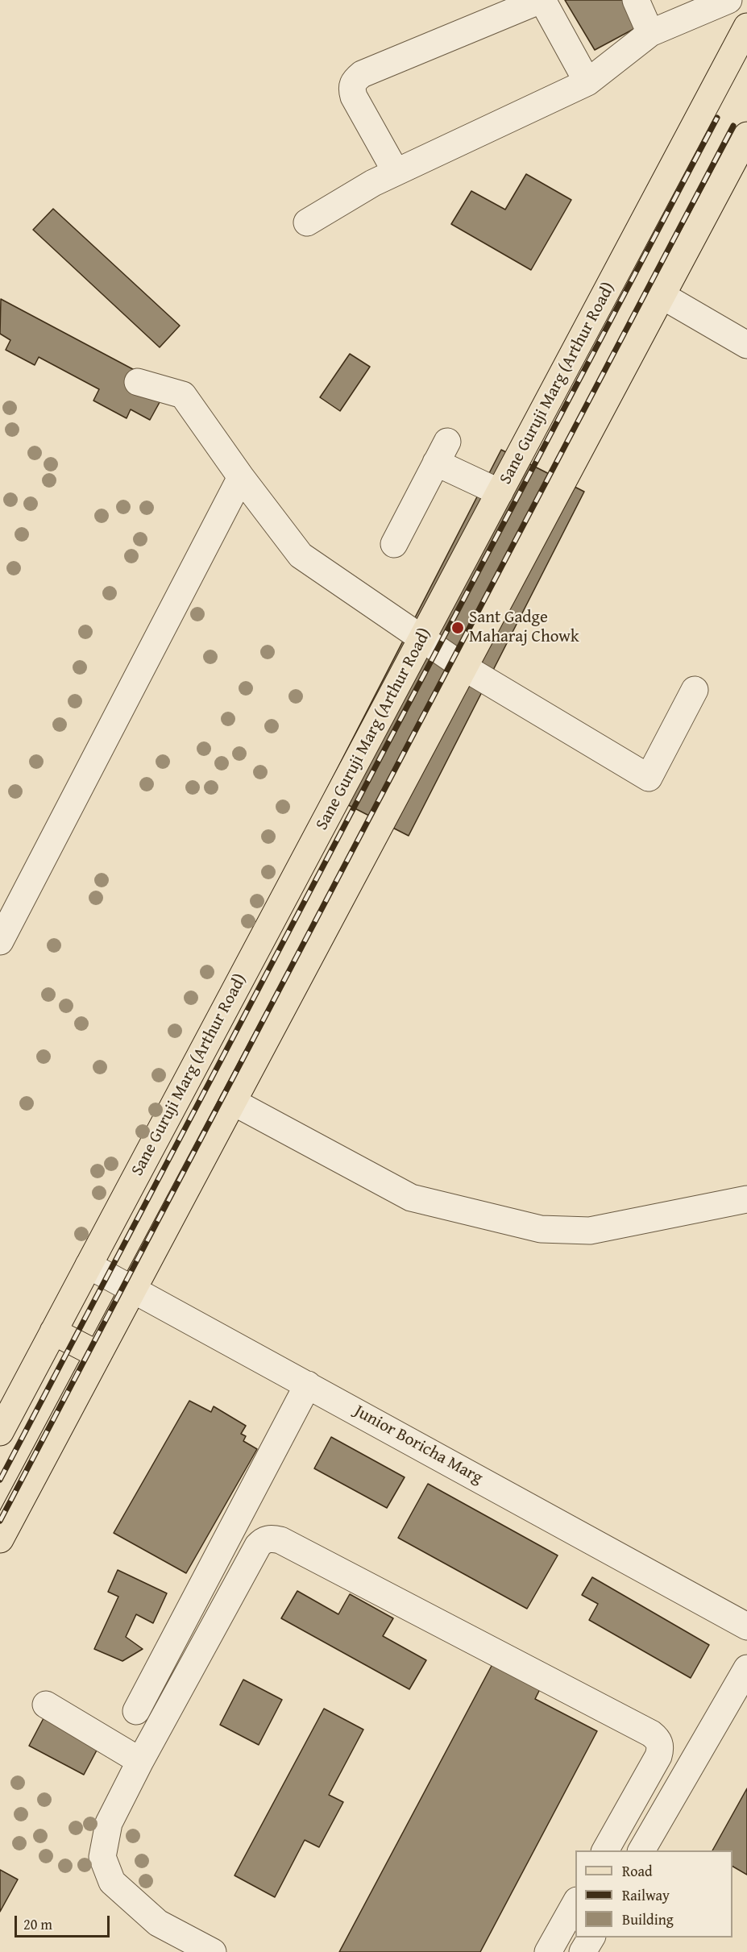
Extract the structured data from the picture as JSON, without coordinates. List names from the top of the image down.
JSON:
{
  "streets": {
    "main road": ["Sane Guruji Marg (Arthur Road)"],
    "street": ["Junior Boricha Marg"]
  },
  "crossings": [
    ["Sane Guruji Marg (Arthur Road)", "Junior Boricha Marg"]
  ],
  "places": ["Sant Gadge Maharaj Chowk"],
  "legend": ["Road", "Railway", "Building"],
  "scale_bar": "20 m"
}
